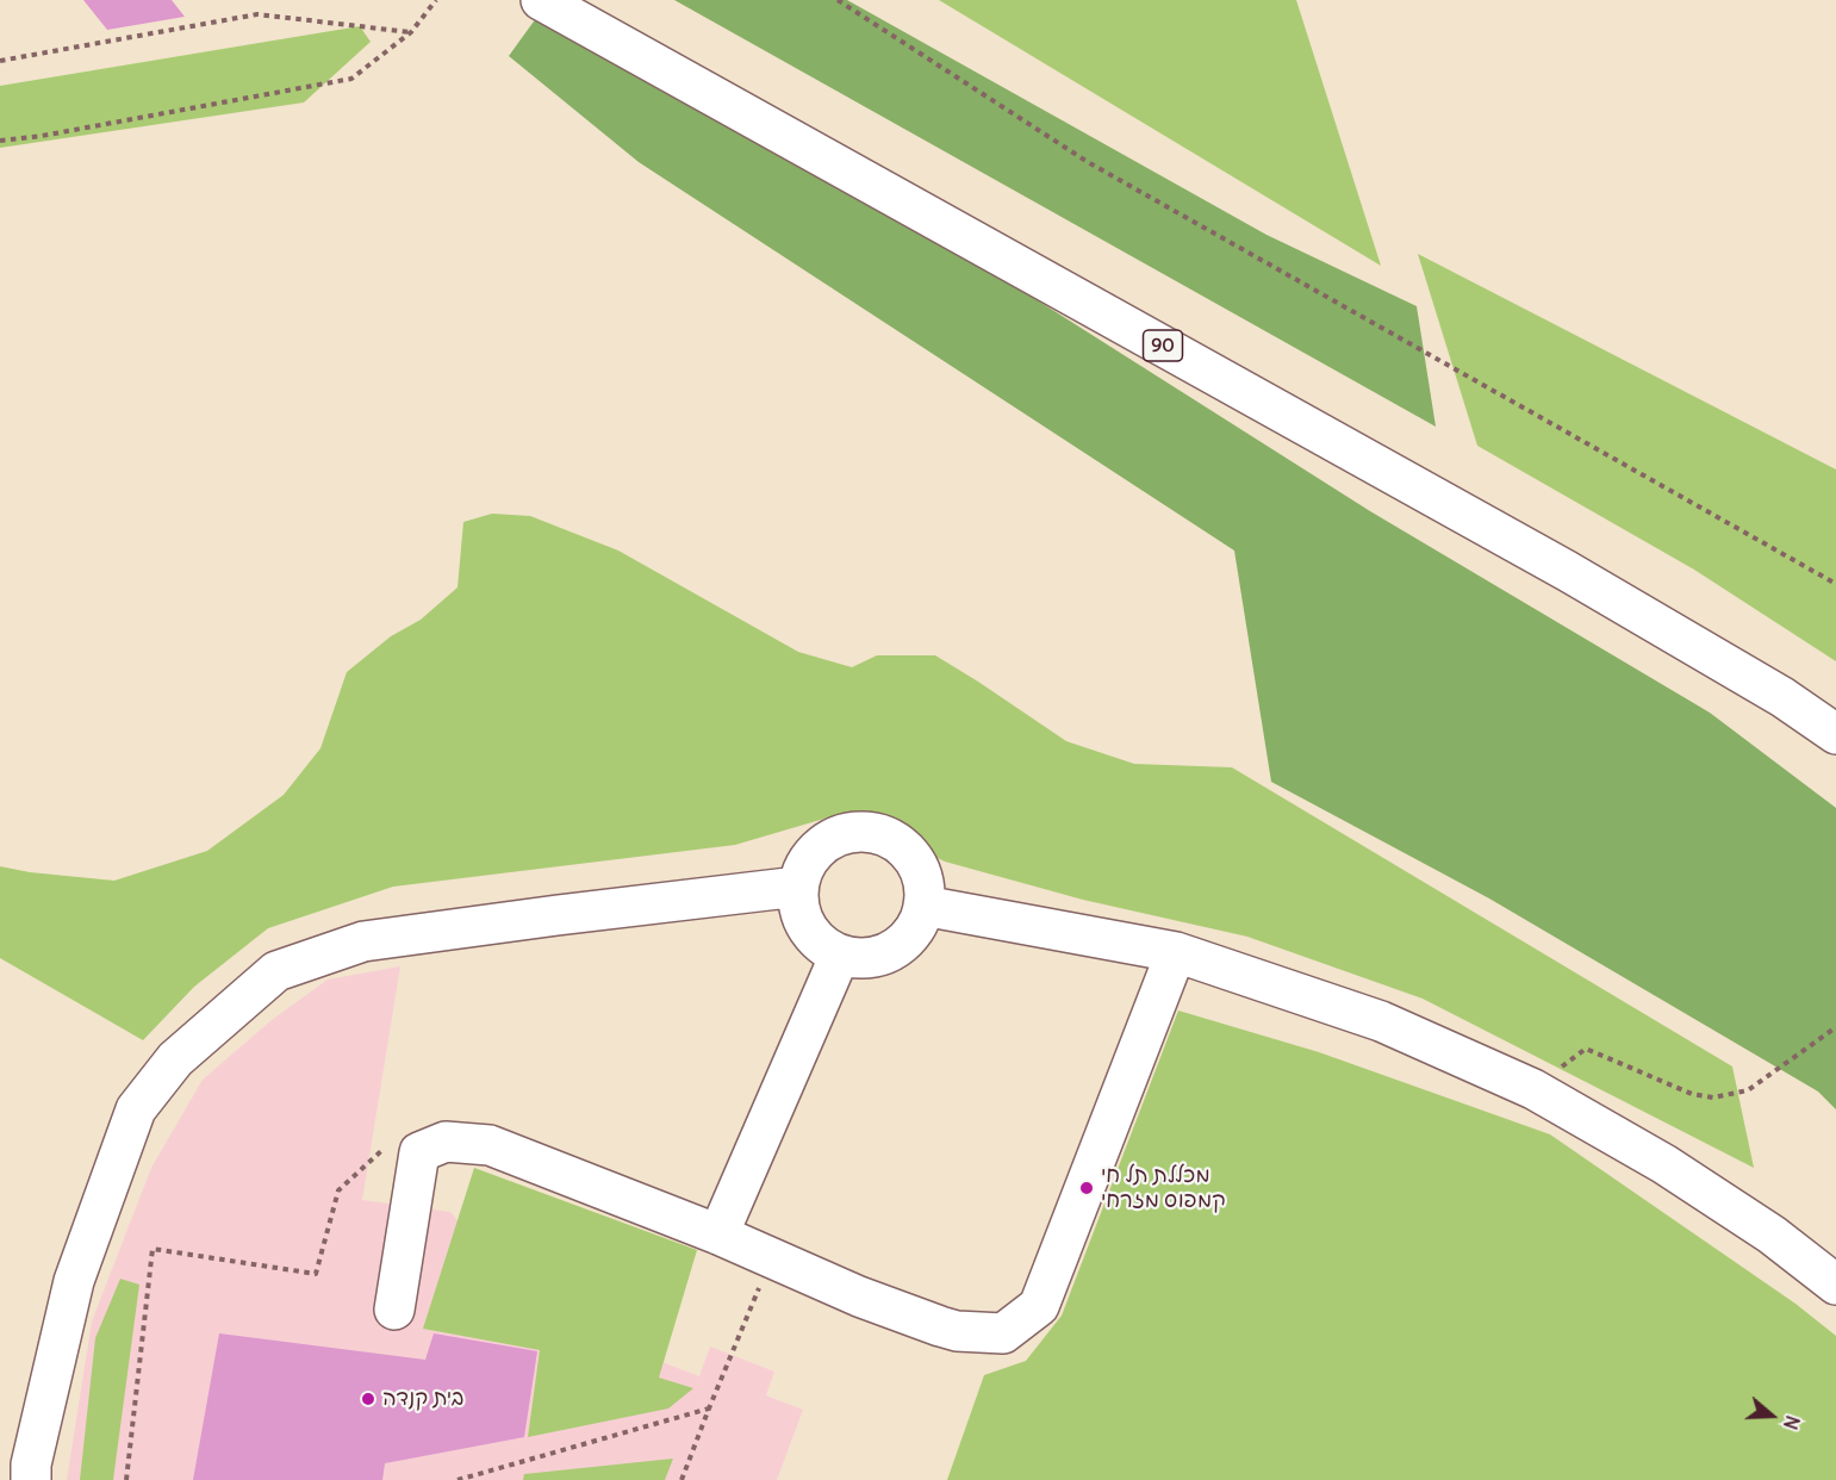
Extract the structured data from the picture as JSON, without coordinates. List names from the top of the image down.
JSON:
{
  "streets": {
    "main road": ["90"]
  },
  "places": ["מכללת תל חי קמפוס מזרחי", "בית קנדה"],
  "north": "right"
}
